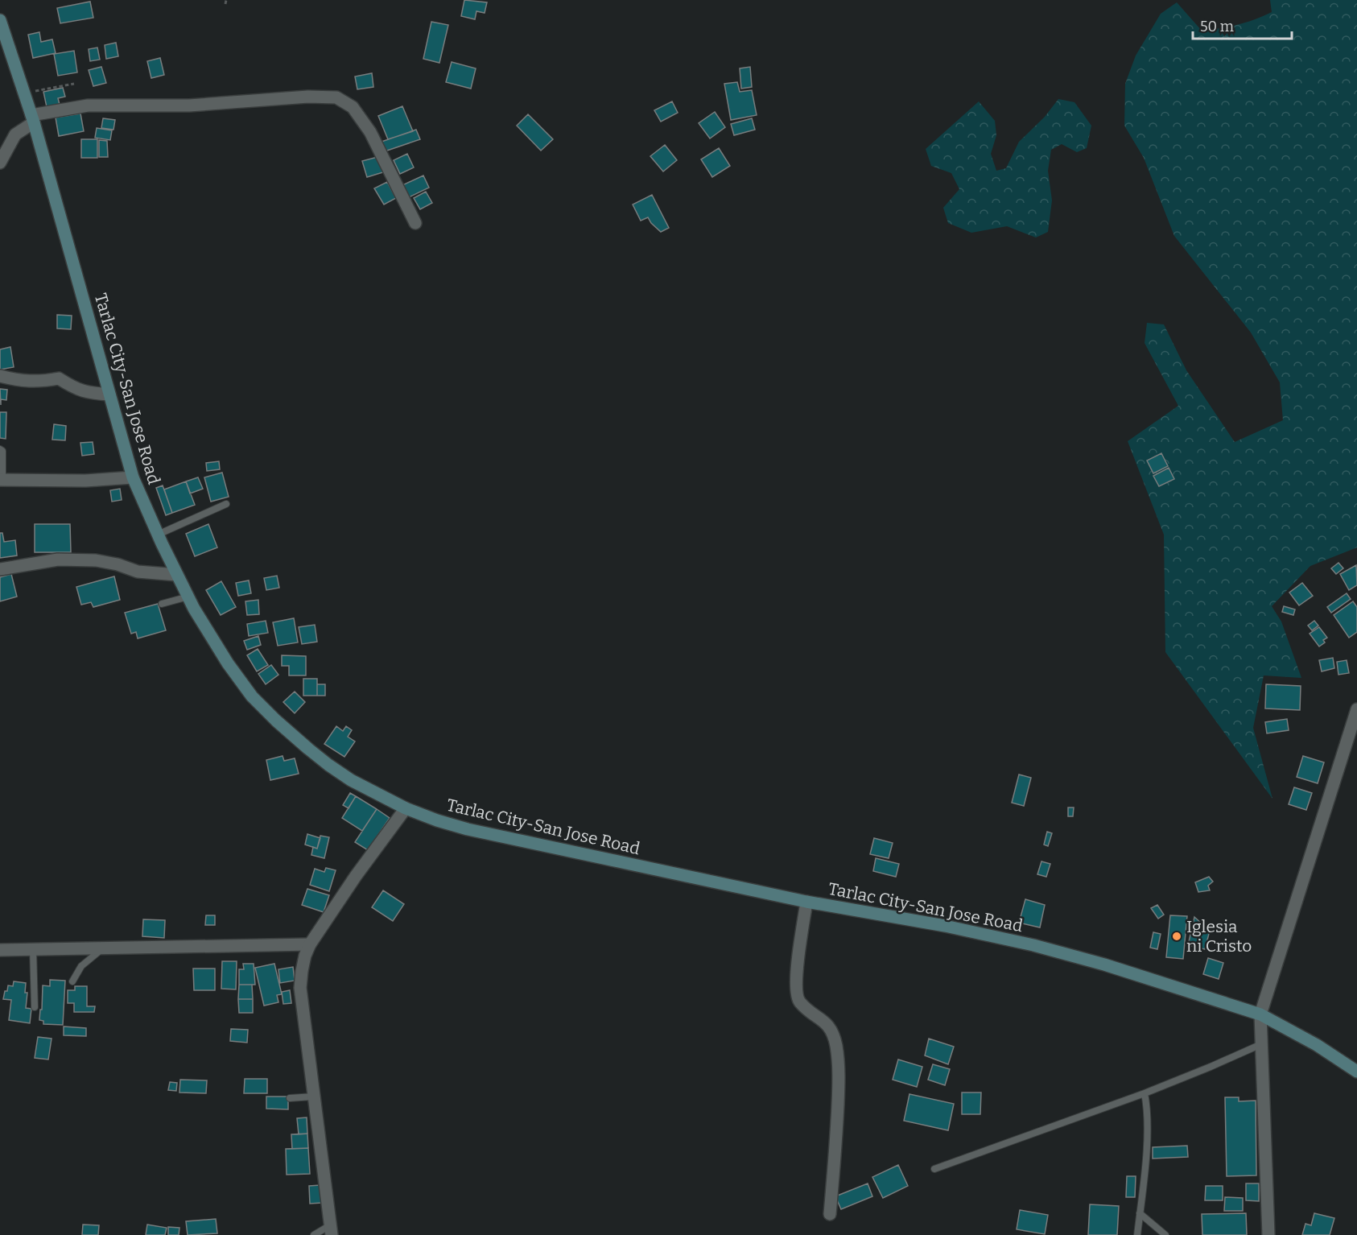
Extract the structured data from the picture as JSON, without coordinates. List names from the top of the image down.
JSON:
{
  "streets": {
    "main road": ["Tarlac City-San Jose Road"]
  },
  "places": ["Iglesia ni Cristo"],
  "scale_bar": "50 m"
}
